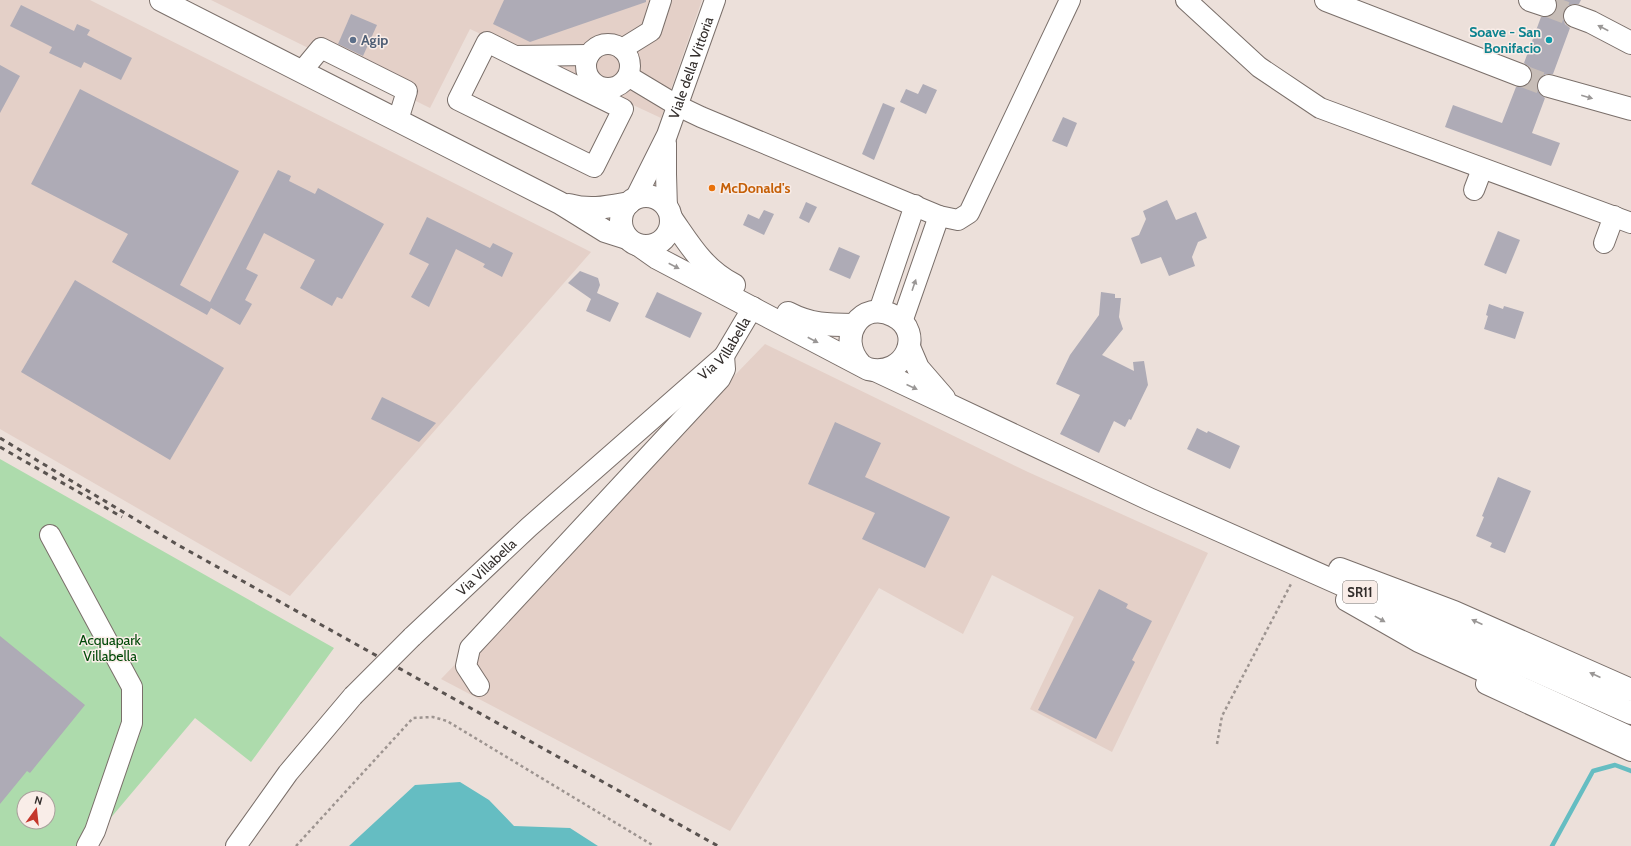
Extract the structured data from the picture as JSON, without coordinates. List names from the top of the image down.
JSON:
{
  "streets": {
    "main road": ["SR11"],
    "street": ["Viale della Vittoria", "Via Villabella"]
  },
  "parks": ["Acquapark Villabella"],
  "places": ["Agip", "Soave - San Bonifacio", "McDonald's"],
  "north": "top"
}
